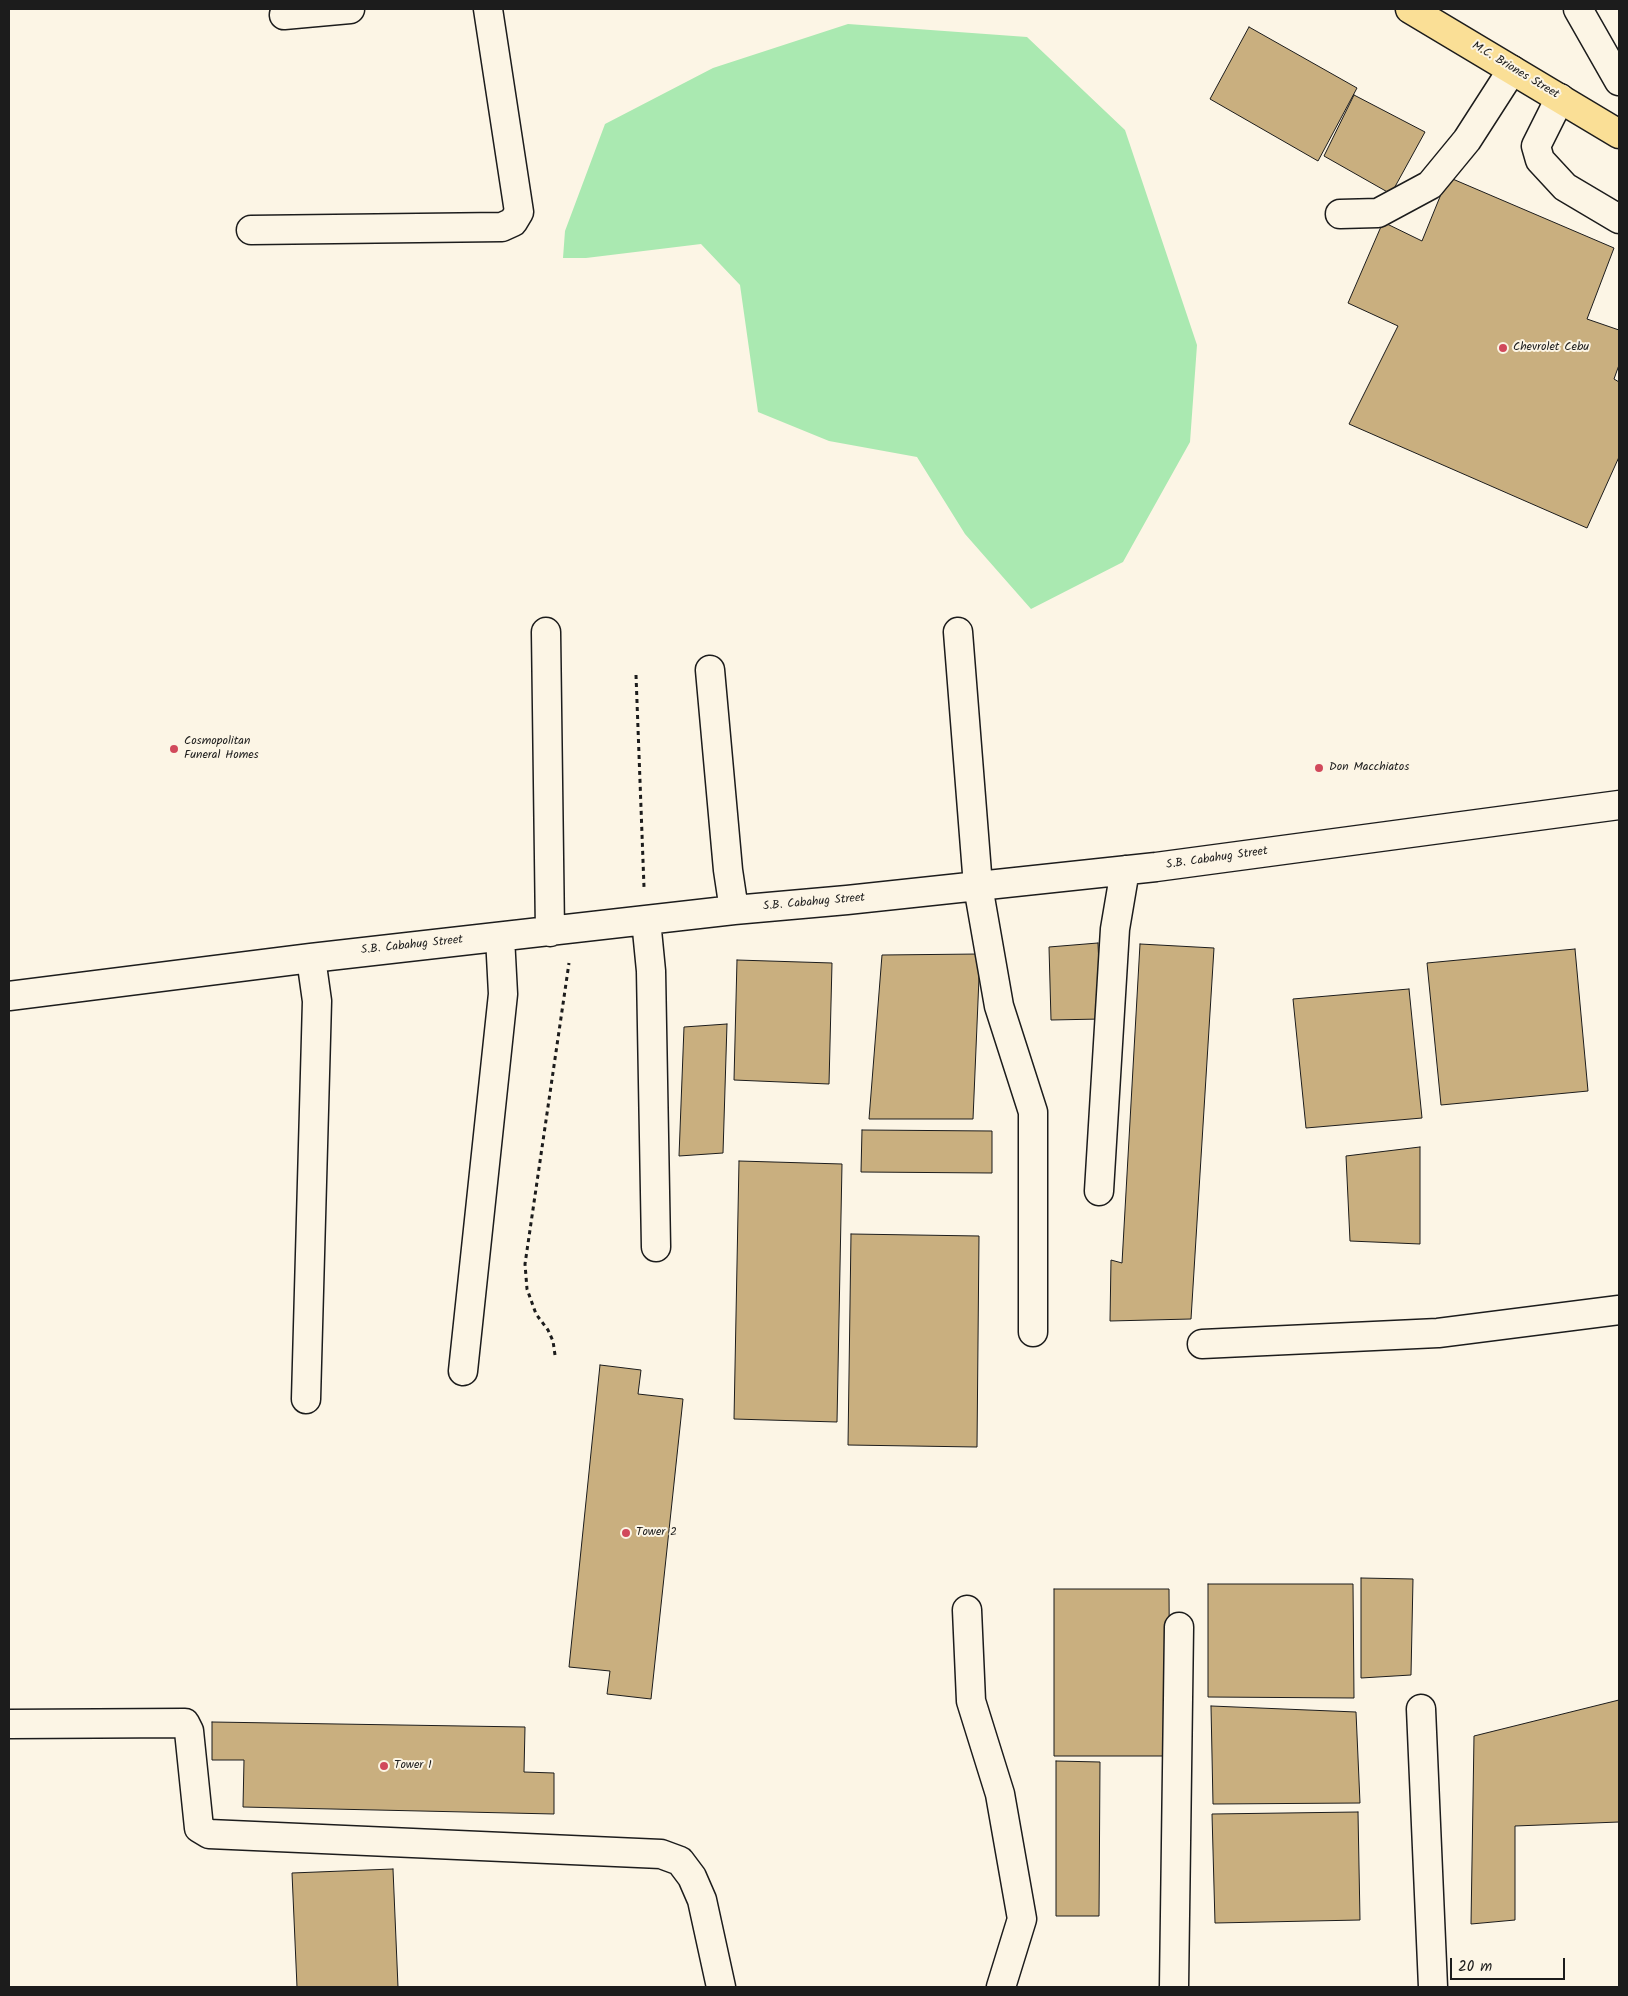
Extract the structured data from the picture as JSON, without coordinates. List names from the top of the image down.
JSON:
{
  "streets": {
    "main road": ["M.C. Briones Street"],
    "street": ["S.B. Cabahug Street"]
  },
  "places": [
    "Chevrolet Cebu",
    "Cosmopolitan Funeral Homes",
    "Don Macchiatos",
    "Tower 2",
    "Tower 1"
  ],
  "scale_bar": "20 m"
}
